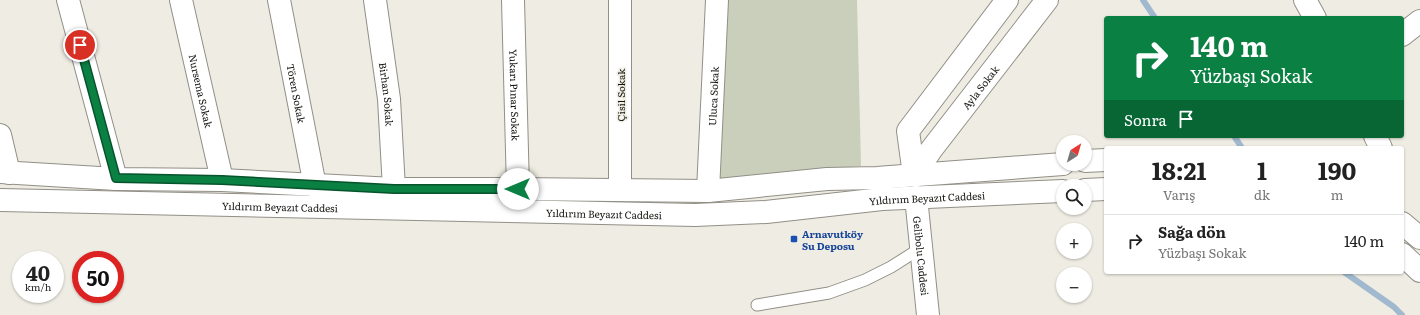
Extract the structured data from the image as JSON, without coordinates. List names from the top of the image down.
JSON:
{
  "streets": {
    "main road": [
      "Ayla Sokak",
      "Nursema Sokak",
      "Tören Sokak",
      "Birhan Sokak",
      "Yukarı Pınar Sokak",
      "Çisil Sokak",
      "Uluca Sokak",
      "Yıldırım Beyazıt Caddesi",
      "Gelibolu Caddesi"
    ]
  },
  "crossings": [
    ["Ayla Sokak", "Gelibolu Caddesi"],
    ["Yıldırım Beyazıt Caddesi", "Gelibolu Caddesi"]
  ],
  "places": {
    "transit": ["Arnavutköy Su Deposu"]
  },
  "north": "top right",
  "page": {
    "turn": ["140 m", "Yüzbaşı Sokak"],
    "then": "Sonra",
    "map_buttons": ["+", "−"],
    "eta": [
      "18:21",
      "Varış",
      "1",
      "dk",
      "190",
      "m"
    ],
    "list": [
      {
        "name": "Sağa dön",
        "note": "Yüzbaşı Sokak",
        "value": "140 m"
      }
    ],
    "speed": "40 km/h",
    "limit": "50"
  }
}
